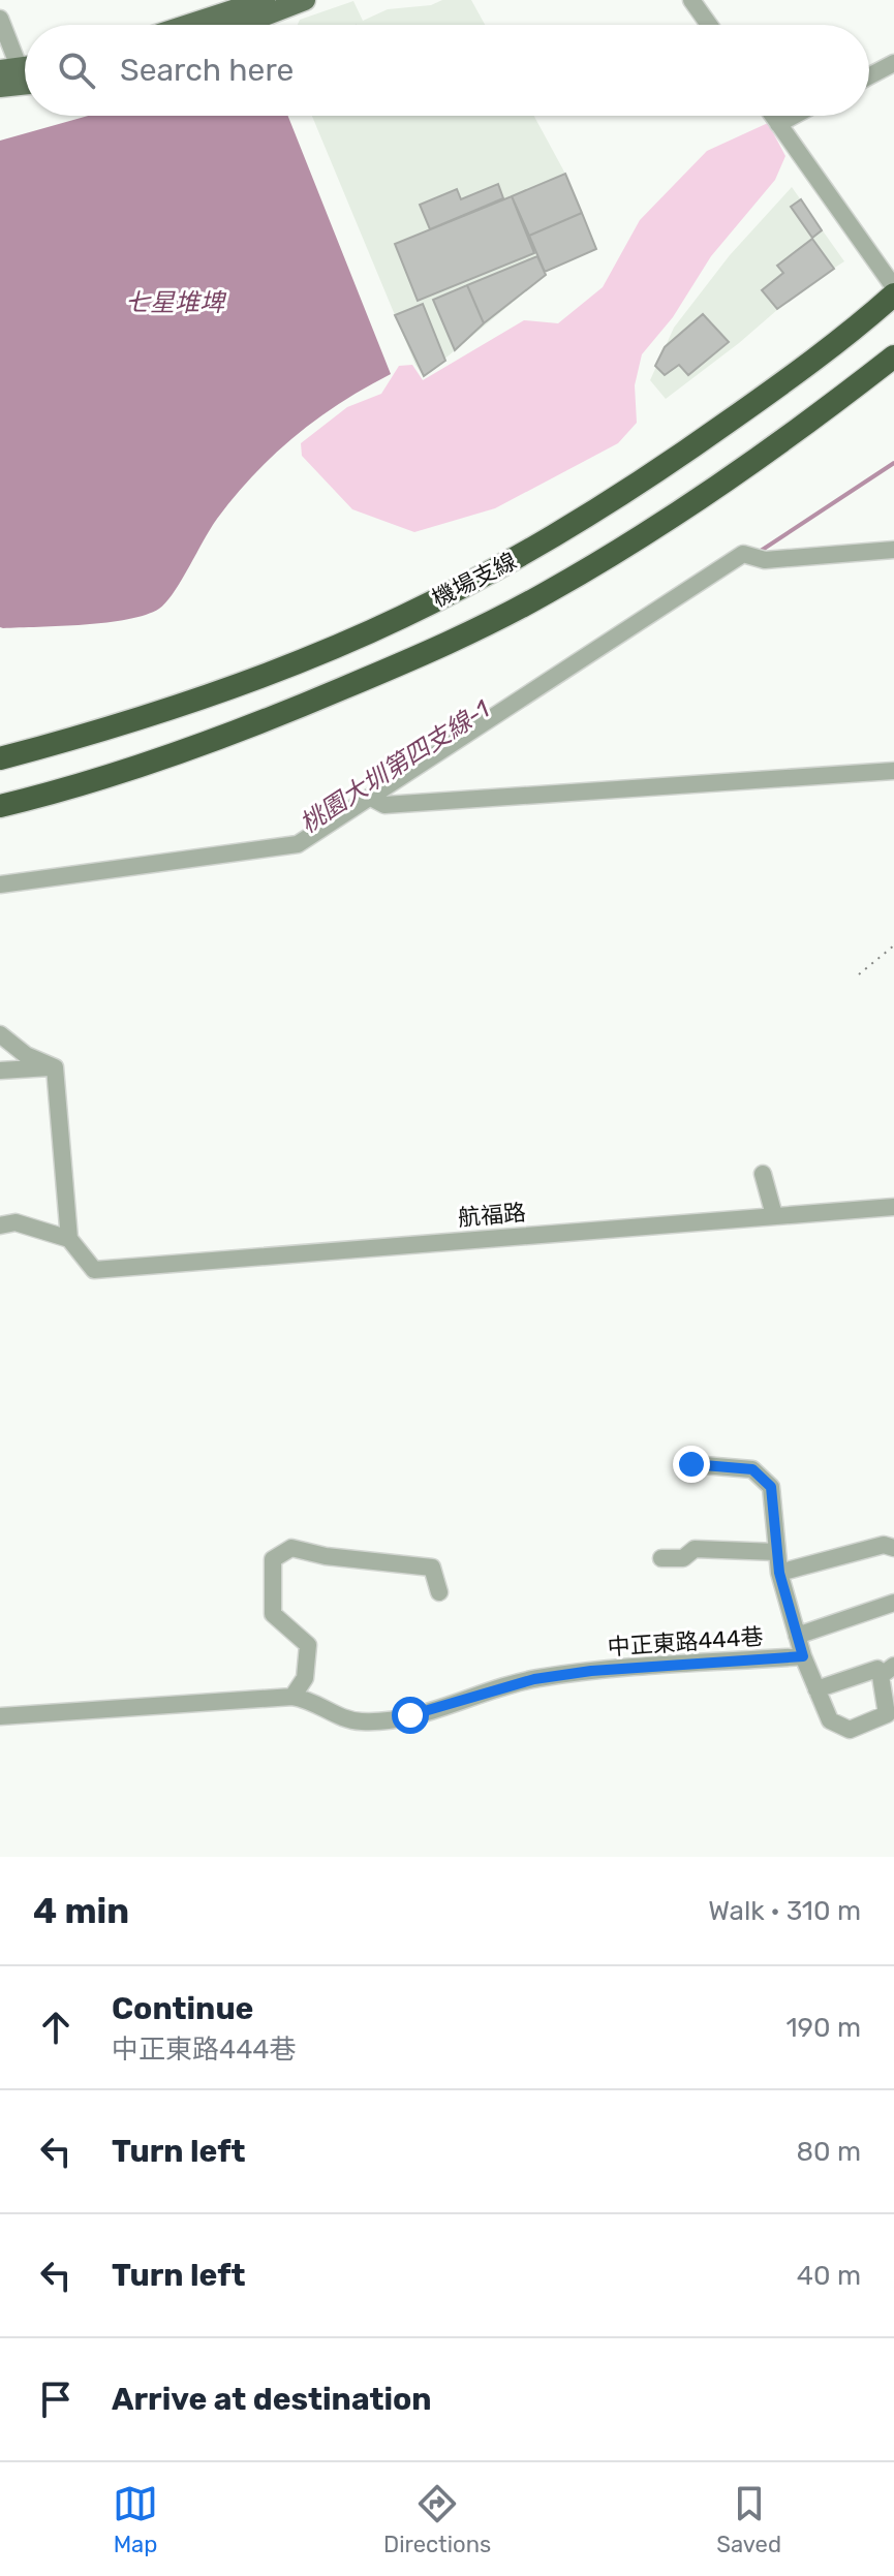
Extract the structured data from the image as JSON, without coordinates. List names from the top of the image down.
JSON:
{
  "streets": {
    "highway": ["機場支線"],
    "street": ["航福路", "中正東路444巷"]
  },
  "water": ["七星堆埤", "桃園大圳第四支線-1"],
  "page": {
    "search": "Search here",
    "heading": ["4 min", "Walk · 310 m"],
    "list": [
      ["Continue", "中正東路444巷", "190 m"],
      ["Turn left", "80 m"],
      ["Turn left", "40 m"],
      "Arrive at destination"
    ],
    "nav": ["Map", "Directions", "Saved"]
  }
}
